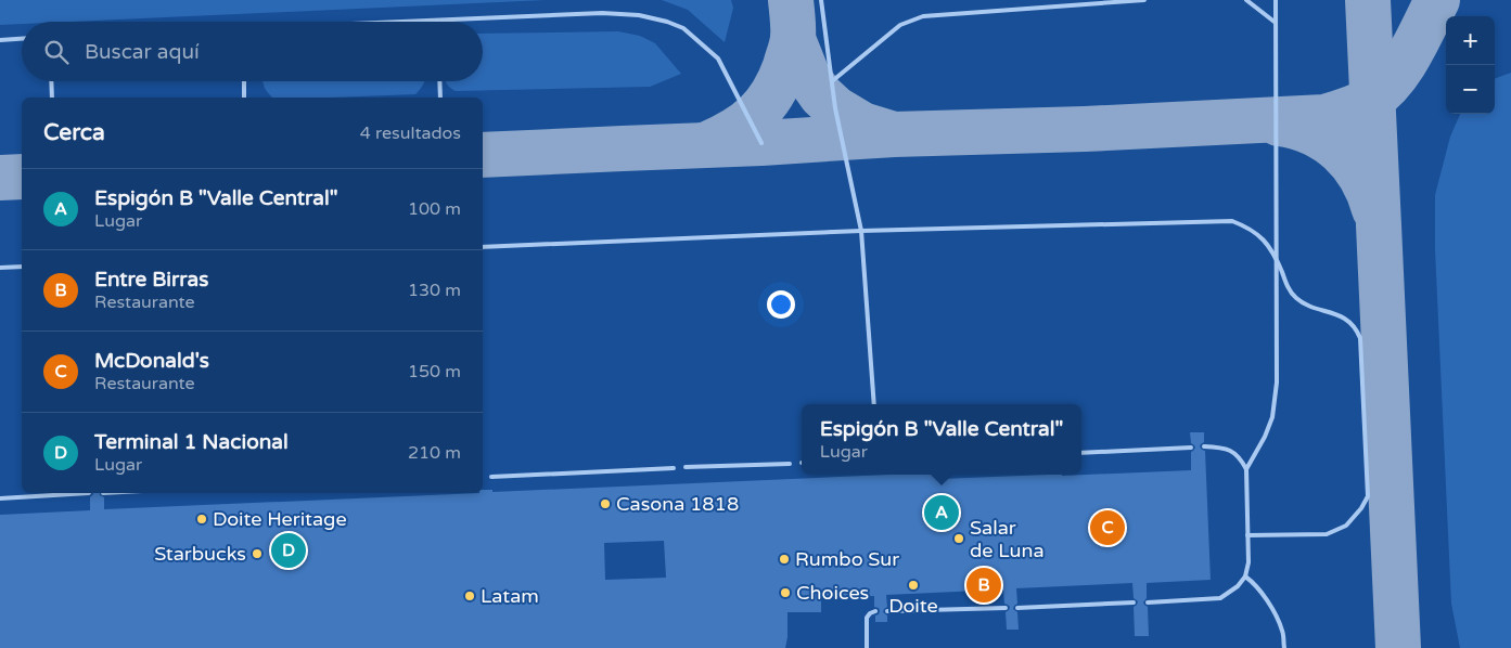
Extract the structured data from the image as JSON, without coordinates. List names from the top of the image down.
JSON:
{
  "places": [
    "Casona 1818",
    "Doite Heritage",
    "Salar de Luna",
    "Starbucks",
    "Rumbo Sur",
    "Doite",
    "Choices",
    "Latam"
  ],
  "page": {
    "map_buttons": ["+", "−"],
    "search": "Buscar aquí",
    "heading": ["Cerca", "4 resultados"],
    "list": [
      {
        "mark": "A",
        "name": "Espigón B \"Valle Central\"",
        "note": "Lugar",
        "value": "100 m"
      },
      {
        "mark": "B",
        "name": "Entre Birras",
        "note": "Restaurante",
        "value": "130 m"
      },
      {
        "mark": "C",
        "name": "McDonald's",
        "note": "Restaurante",
        "value": "150 m"
      },
      {
        "mark": "D",
        "name": "Terminal 1 Nacional",
        "note": "Lugar",
        "value": "210 m"
      }
    ],
    "popup": ["Espigón B \"Valle Central\"", "Lugar"],
    "pins": [
      "A",
      "C",
      "D",
      "B"
    ]
  }
}
